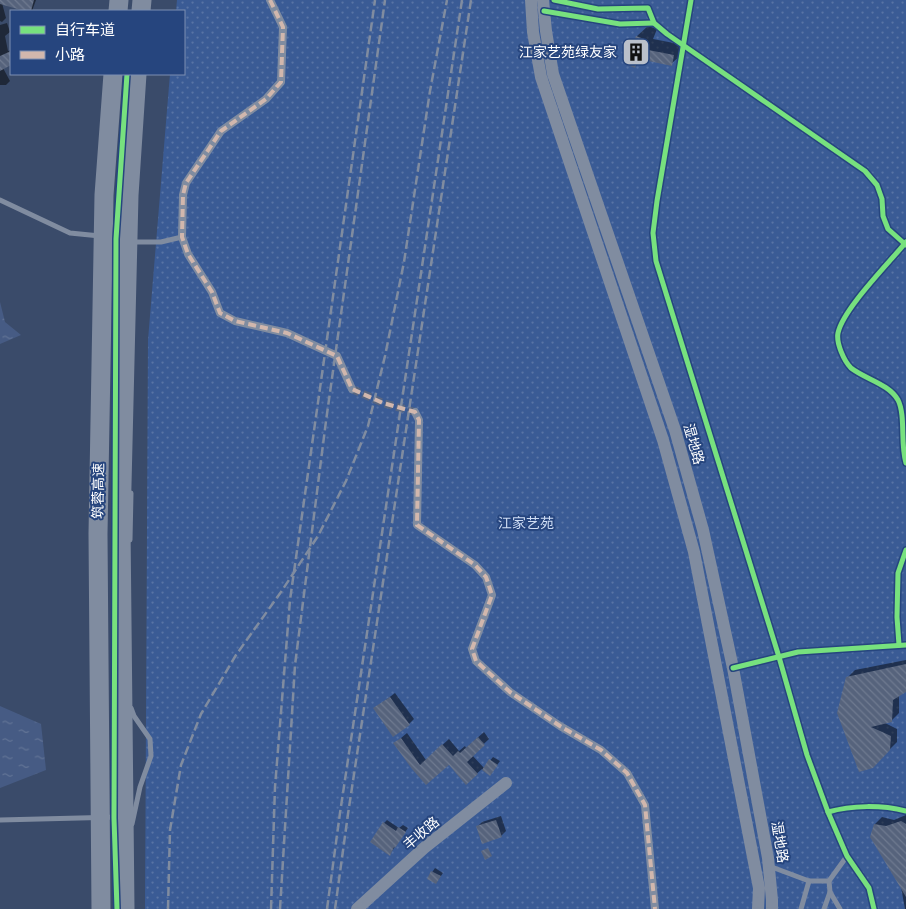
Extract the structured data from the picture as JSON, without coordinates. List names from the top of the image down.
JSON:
{
  "streets": {
    "highway": ["筑蓉高速"],
    "street": ["湿地路", "丰收路"]
  },
  "parks": ["江家艺苑"],
  "places": {
    "building": ["江家艺苑绿友家"]
  },
  "legend": ["自行车道", "小路"]
}
